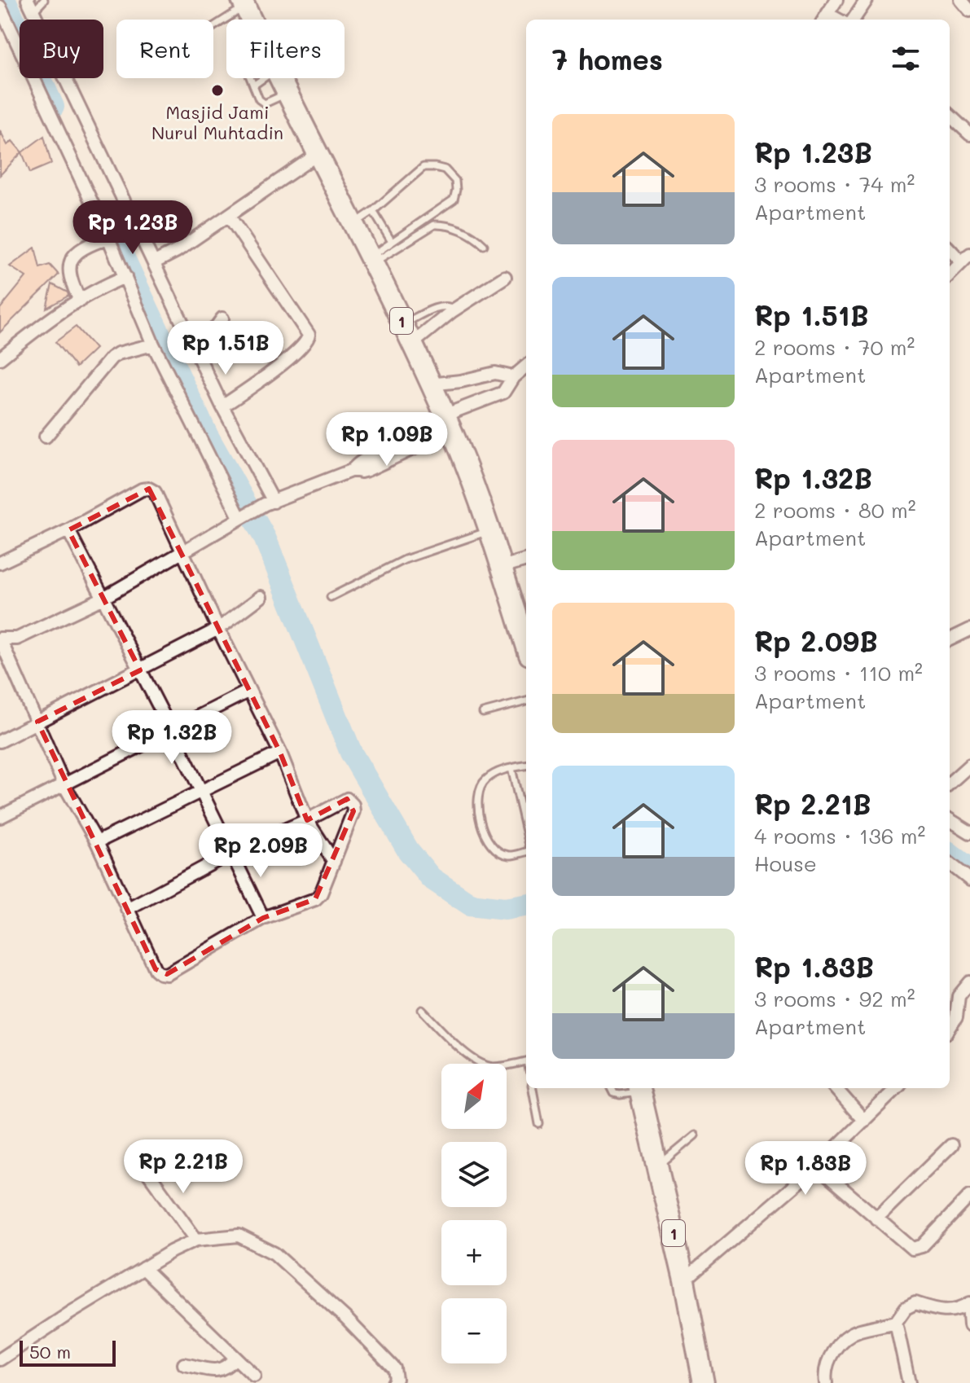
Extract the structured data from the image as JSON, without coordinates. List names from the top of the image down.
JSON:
{
  "streets": {
    "highway": ["1"]
  },
  "places": ["Masjid Jami Nurul Muhtadin"],
  "scale_bar": "50 m",
  "north": "top right",
  "page": {
    "chip": ["Buy", "Rent", "Filters"],
    "heading": "7 homes",
    "list": [
      {
        "name": "Rp 1.23B",
        "note": "3 rooms · 74 m² · Apartment"
      },
      {
        "name": "Rp 1.51B",
        "note": "2 rooms · 70 m² · Apartment"
      },
      {
        "name": "Rp 1.32B",
        "note": "2 rooms · 80 m² · Apartment"
      },
      {
        "name": "Rp 2.09B",
        "note": "3 rooms · 110 m² · Apartment"
      },
      {
        "name": "Rp 2.21B",
        "note": "4 rooms · 136 m² · House"
      },
      {
        "name": "Rp 1.83B",
        "note": "3 rooms · 92 m² · Apartment"
      }
    ],
    "price": [
      "Rp 1.23B",
      "Rp 1.51B",
      "Rp 1.09B",
      "Rp 1.32B",
      "Rp 2.09B",
      "Rp 2.21B",
      "Rp 1.83B"
    ],
    "map_buttons": ["+", "−"],
    "scale": "50 m"
  }
}
